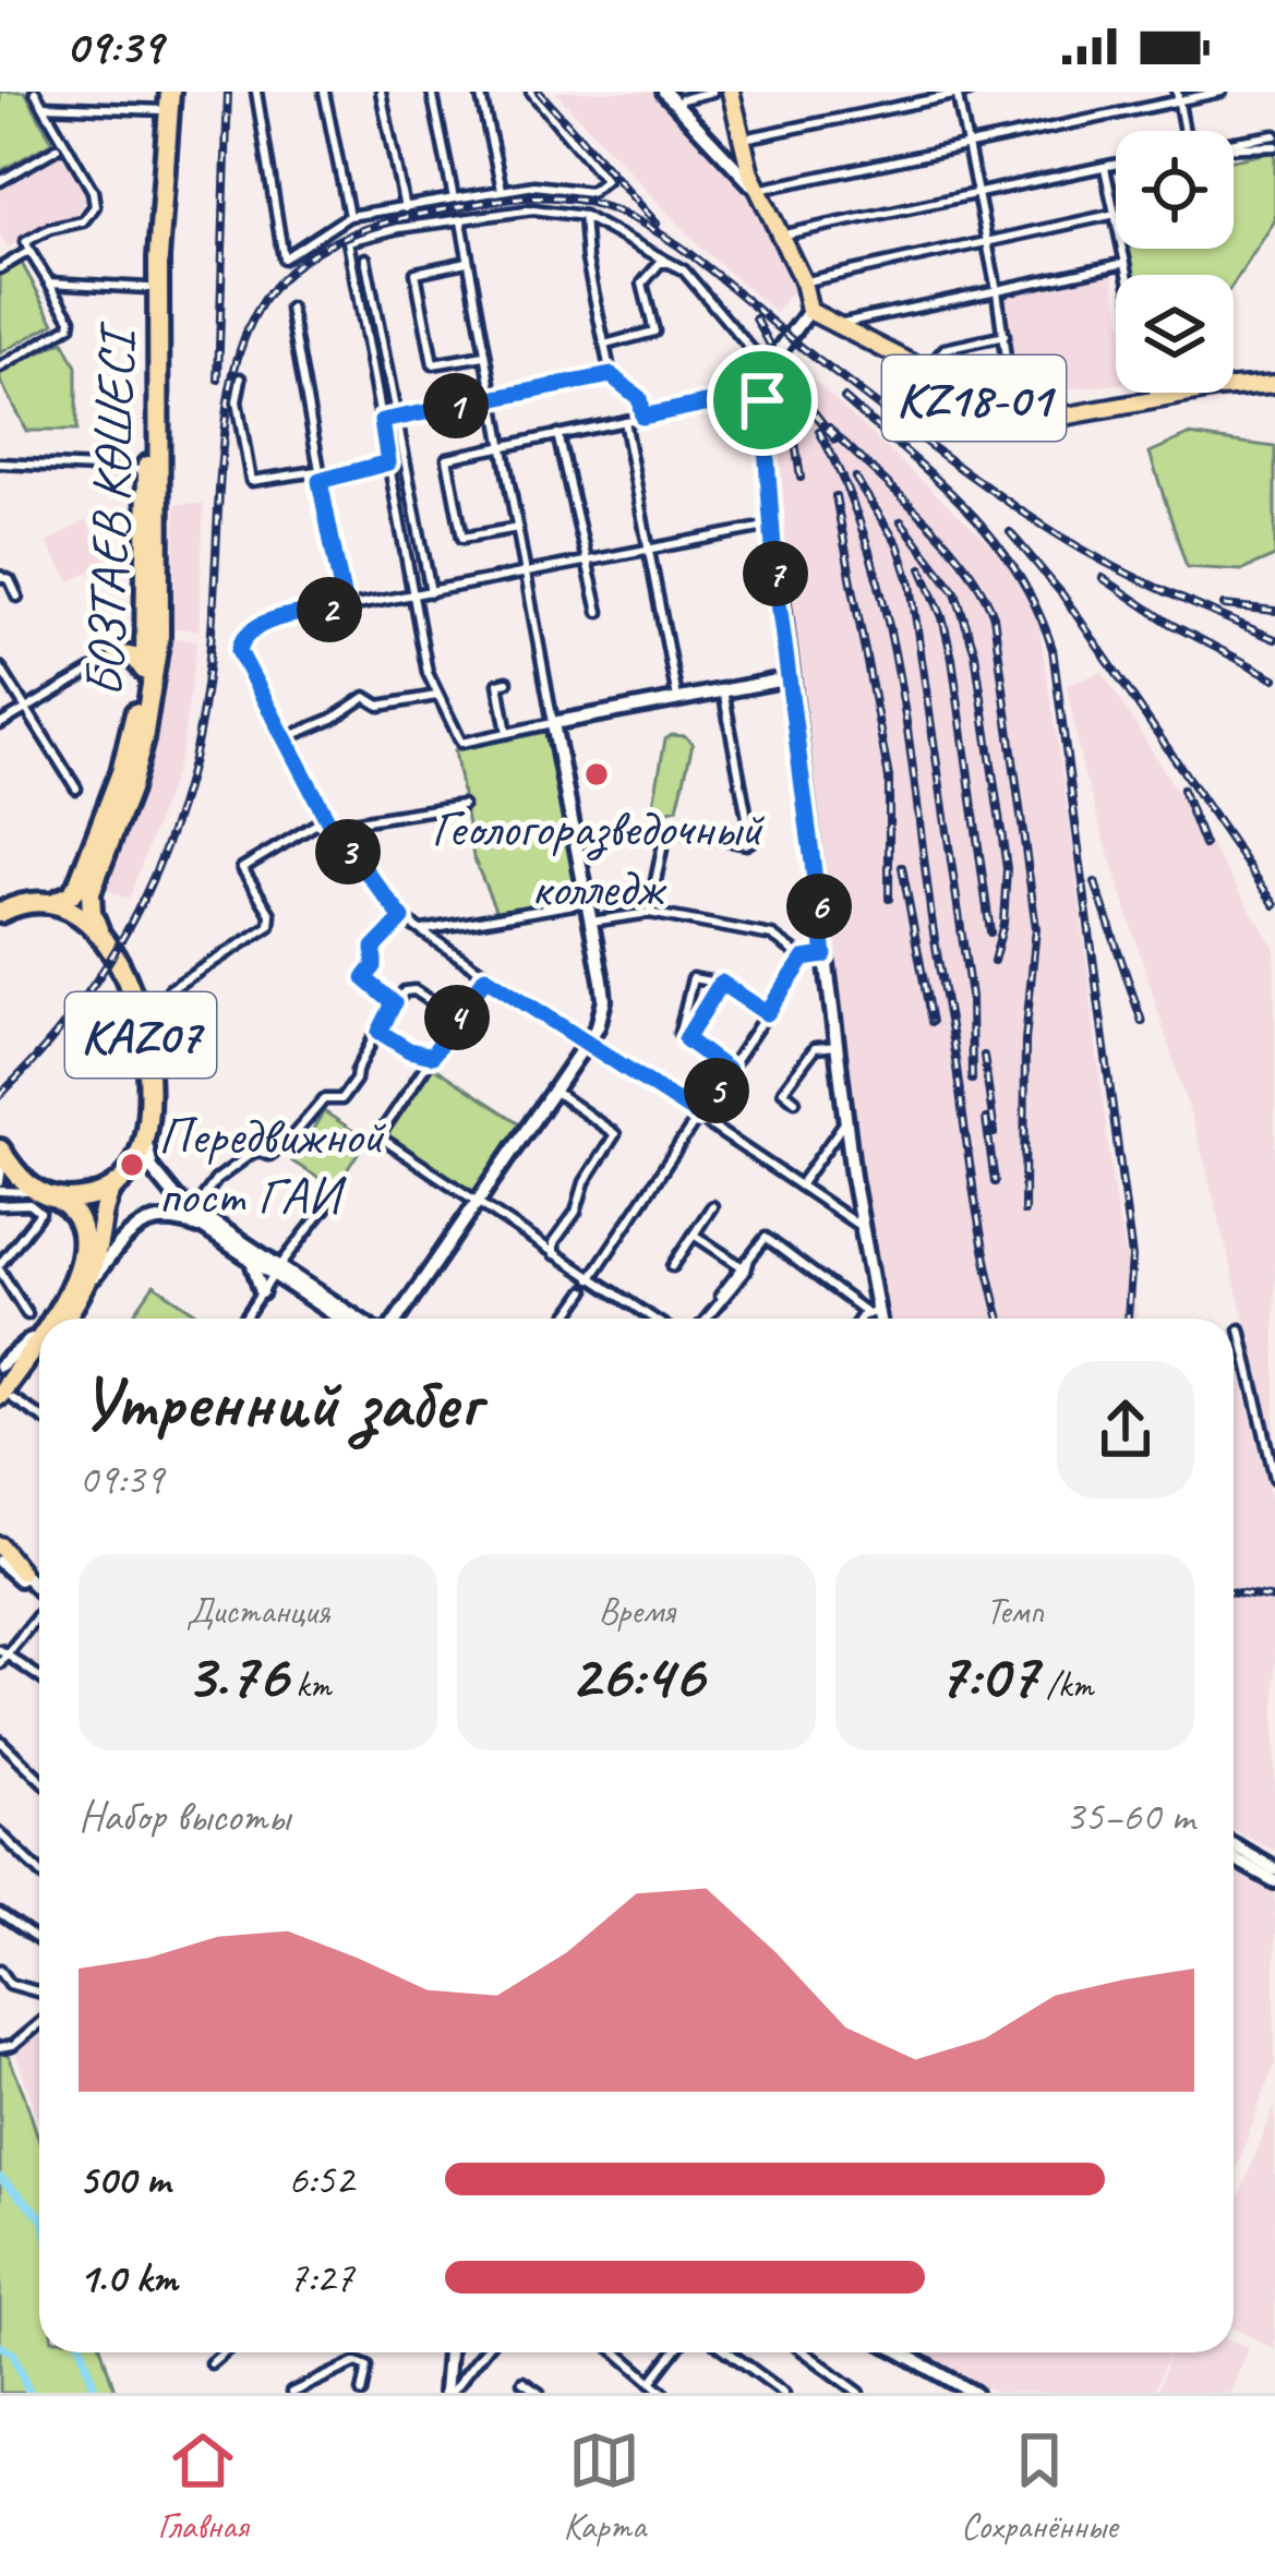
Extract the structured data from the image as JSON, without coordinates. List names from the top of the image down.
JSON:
{
  "streets": {
    "highway": ["БОЗТАЕВ КӨШЕСІ", "KAZ07"],
    "main road": ["KZ18-01"]
  },
  "crossings": [
    ["БОЗТАЕВ КӨШЕСІ", "KAZ07"]
  ],
  "places": ["Геологоразведочный колледж", "Передвижной пост ГАИ"],
  "page": {
    "status": "09:39",
    "pins": [
      "1",
      "7",
      "2",
      "3",
      "6",
      "4",
      "5"
    ],
    "heading": ["Утренний забег", "09:39"],
    "stats": [
      ["Дистанция", "3.76 km"],
      ["Время", "26:46"],
      ["Темп", "7:07 /km"]
    ],
    "chart": ["Набор высоты", "35–60 m"],
    "list": [
      {
        "name": "500 m",
        "note": "6:52"
      },
      {
        "name": "1.0 km",
        "note": "7:27"
      }
    ],
    "tabs": ["Главная", "Карта", "Сохранённые"]
  }
}
